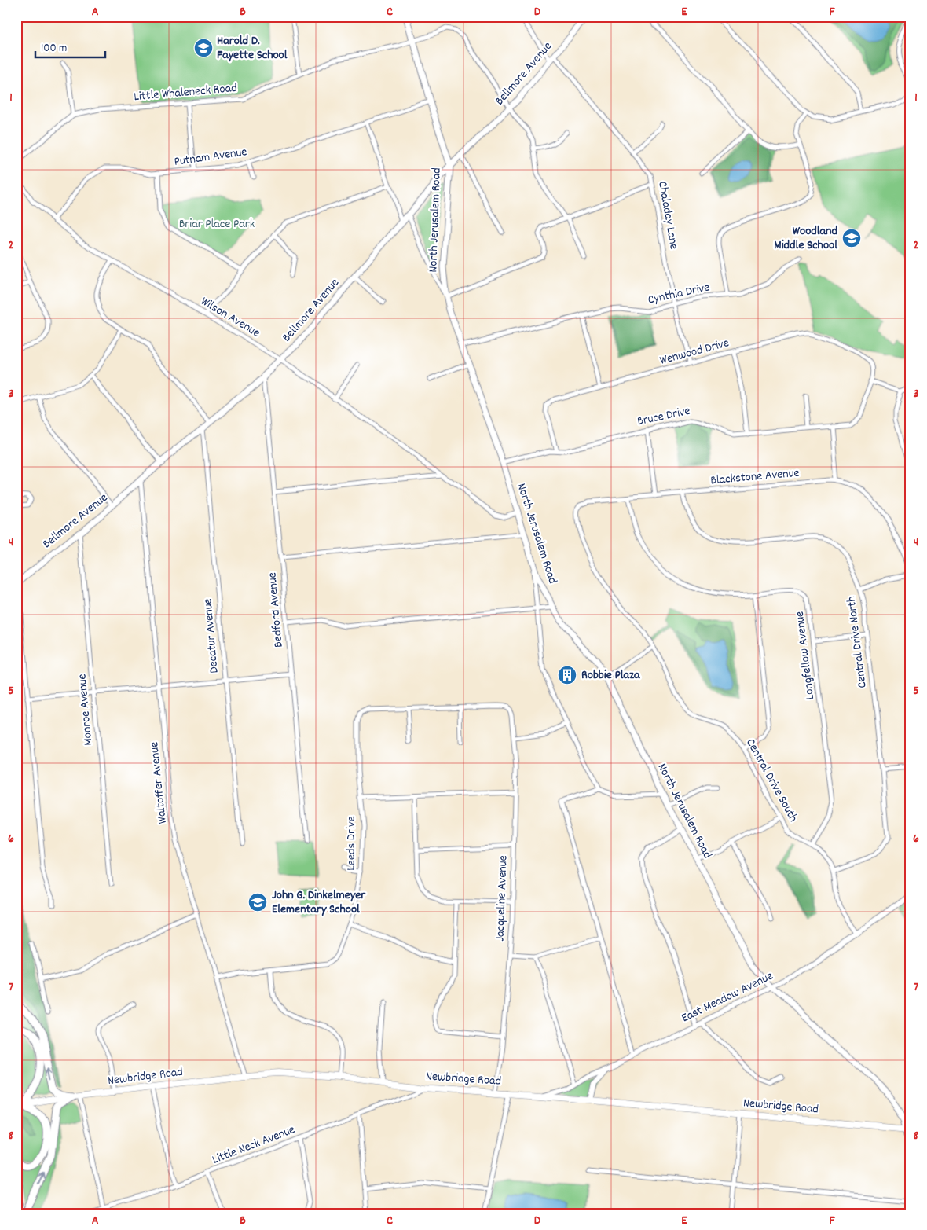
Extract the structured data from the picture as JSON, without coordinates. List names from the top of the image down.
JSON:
{
  "streets": {
    "main road": ["Bellmore Avenue", "North Jerusalem Road", "Newbridge Road"],
    "street": [
      "Little Whaleneck Road",
      "Putnam Avenue",
      "Chaladay Lane",
      "Cynthia Drive",
      "Wilson Avenue",
      "Wenwood Drive",
      "Bruce Drive",
      "Blackstone Avenue",
      "Bedford Avenue",
      "Decatur Avenue",
      "Central Drive North",
      "Longfellow Avenue",
      "Monroe Avenue",
      "Central Drive South",
      "Waltoffer Avenue",
      "Leeds Drive",
      "Jacqueline Avenue",
      "East Meadow Avenue",
      "Little Neck Avenue"
    ]
  },
  "crossings": [
    ["Bellmore Avenue", "Little Whaleneck Road"],
    ["Bellmore Avenue", "Chaladay Lane"],
    ["Bellmore Avenue", "North Jerusalem Road"],
    ["Bellmore Avenue", "Wilson Avenue"],
    ["Bellmore Avenue", "Bedford Avenue"],
    ["Bellmore Avenue", "Decatur Avenue"],
    ["Bellmore Avenue", "Monroe Avenue"],
    ["Bellmore Avenue", "Waltoffer Avenue"],
    ["Little Whaleneck Road", "North Jerusalem Road"],
    ["Putnam Avenue", "North Jerusalem Road"],
    ["Putnam Avenue", "Wilson Avenue"],
    ["Chaladay Lane", "Cynthia Drive"],
    ["Chaladay Lane", "Wenwood Drive"],
    ["North Jerusalem Road", "Cynthia Drive"],
    ["North Jerusalem Road", "Wilson Avenue"],
    ["North Jerusalem Road", "Bruce Drive"],
    ["North Jerusalem Road", "East Meadow Avenue"],
    ["North Jerusalem Road", "Newbridge Road"],
    ["Wenwood Drive", "Bruce Drive"],
    ["Blackstone Avenue", "Central Drive North"],
    ["Blackstone Avenue", "Longfellow Avenue"],
    ["Blackstone Avenue", "Central Drive South"],
    ["Central Drive North", "Central Drive South"],
    ["Longfellow Avenue", "Central Drive South"],
    ["Central Drive South", "East Meadow Avenue"],
    ["Waltoffer Avenue", "Leeds Drive"],
    ["Waltoffer Avenue", "Newbridge Road"],
    ["Jacqueline Avenue", "Newbridge Road"],
    ["East Meadow Avenue", "Newbridge Road"],
    ["Newbridge Road", "Little Neck Avenue"]
  ],
  "parks": ["Briar Place Park"],
  "places": {
    "school or university": ["Harold D. Fayette School", "Woodland Middle School", "John G. Dinkelmeyer Elementary School"],
    "building": ["Robbie Plaza"]
  },
  "scale_bar": "100 m",
  "grid": {
    "columns": [
      "A",
      "B",
      "C",
      "D",
      "E",
      "F"
    ],
    "rows": [
      "1",
      "2",
      "3",
      "4",
      "5",
      "6",
      "7",
      "8"
    ]
  }
}
